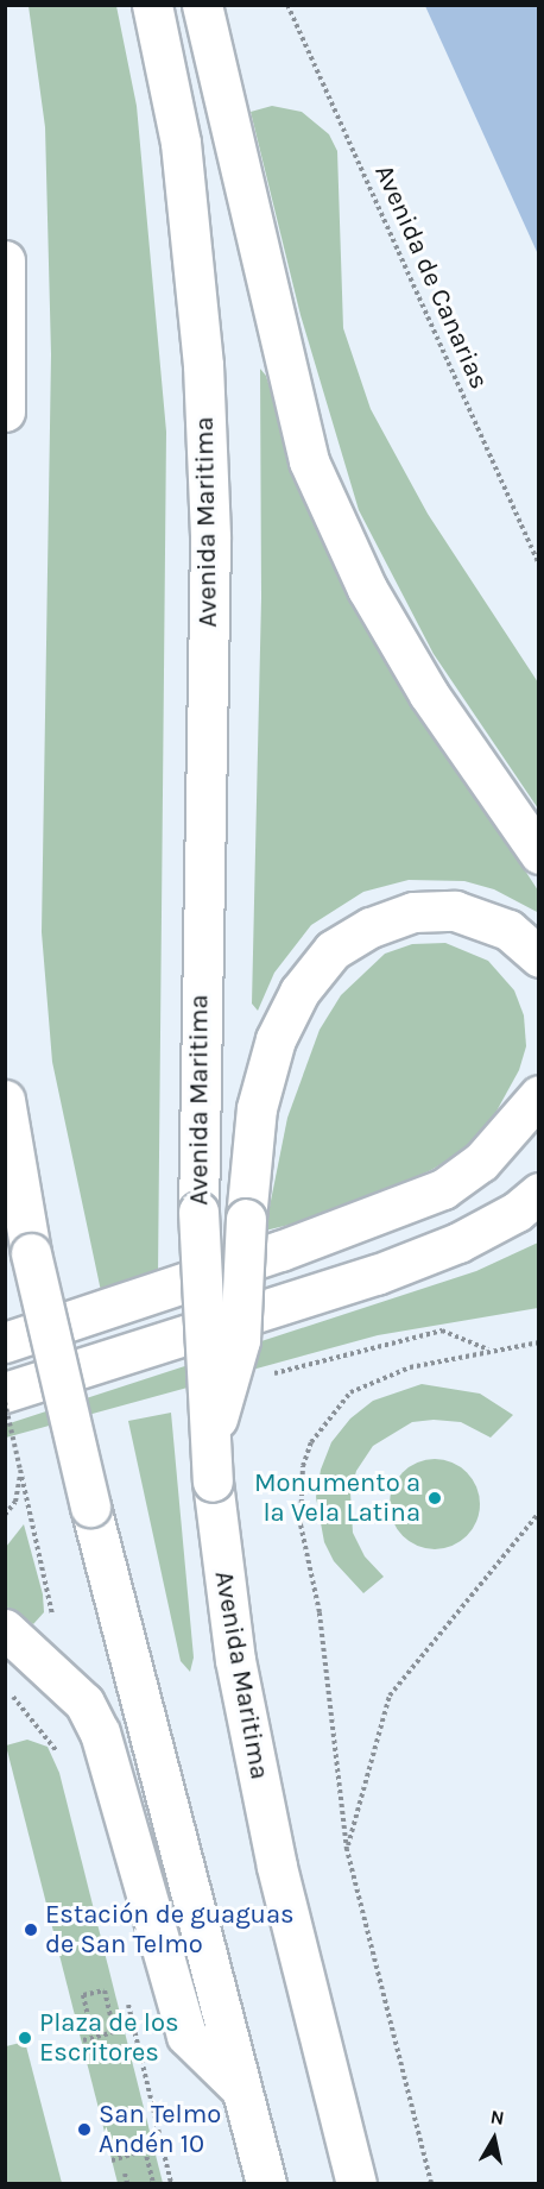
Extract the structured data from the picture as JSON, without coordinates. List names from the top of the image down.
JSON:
{
  "streets": {
    "main road": ["Avenida Maritima"],
    "path": ["Avenida de Canarias"]
  },
  "places": [
    "Monumento a la Vela Latina",
    "Estación de guaguas de San Telmo",
    "Plaza de los Escritores",
    "San Telmo Andén 10"
  ],
  "north": "top"
}
